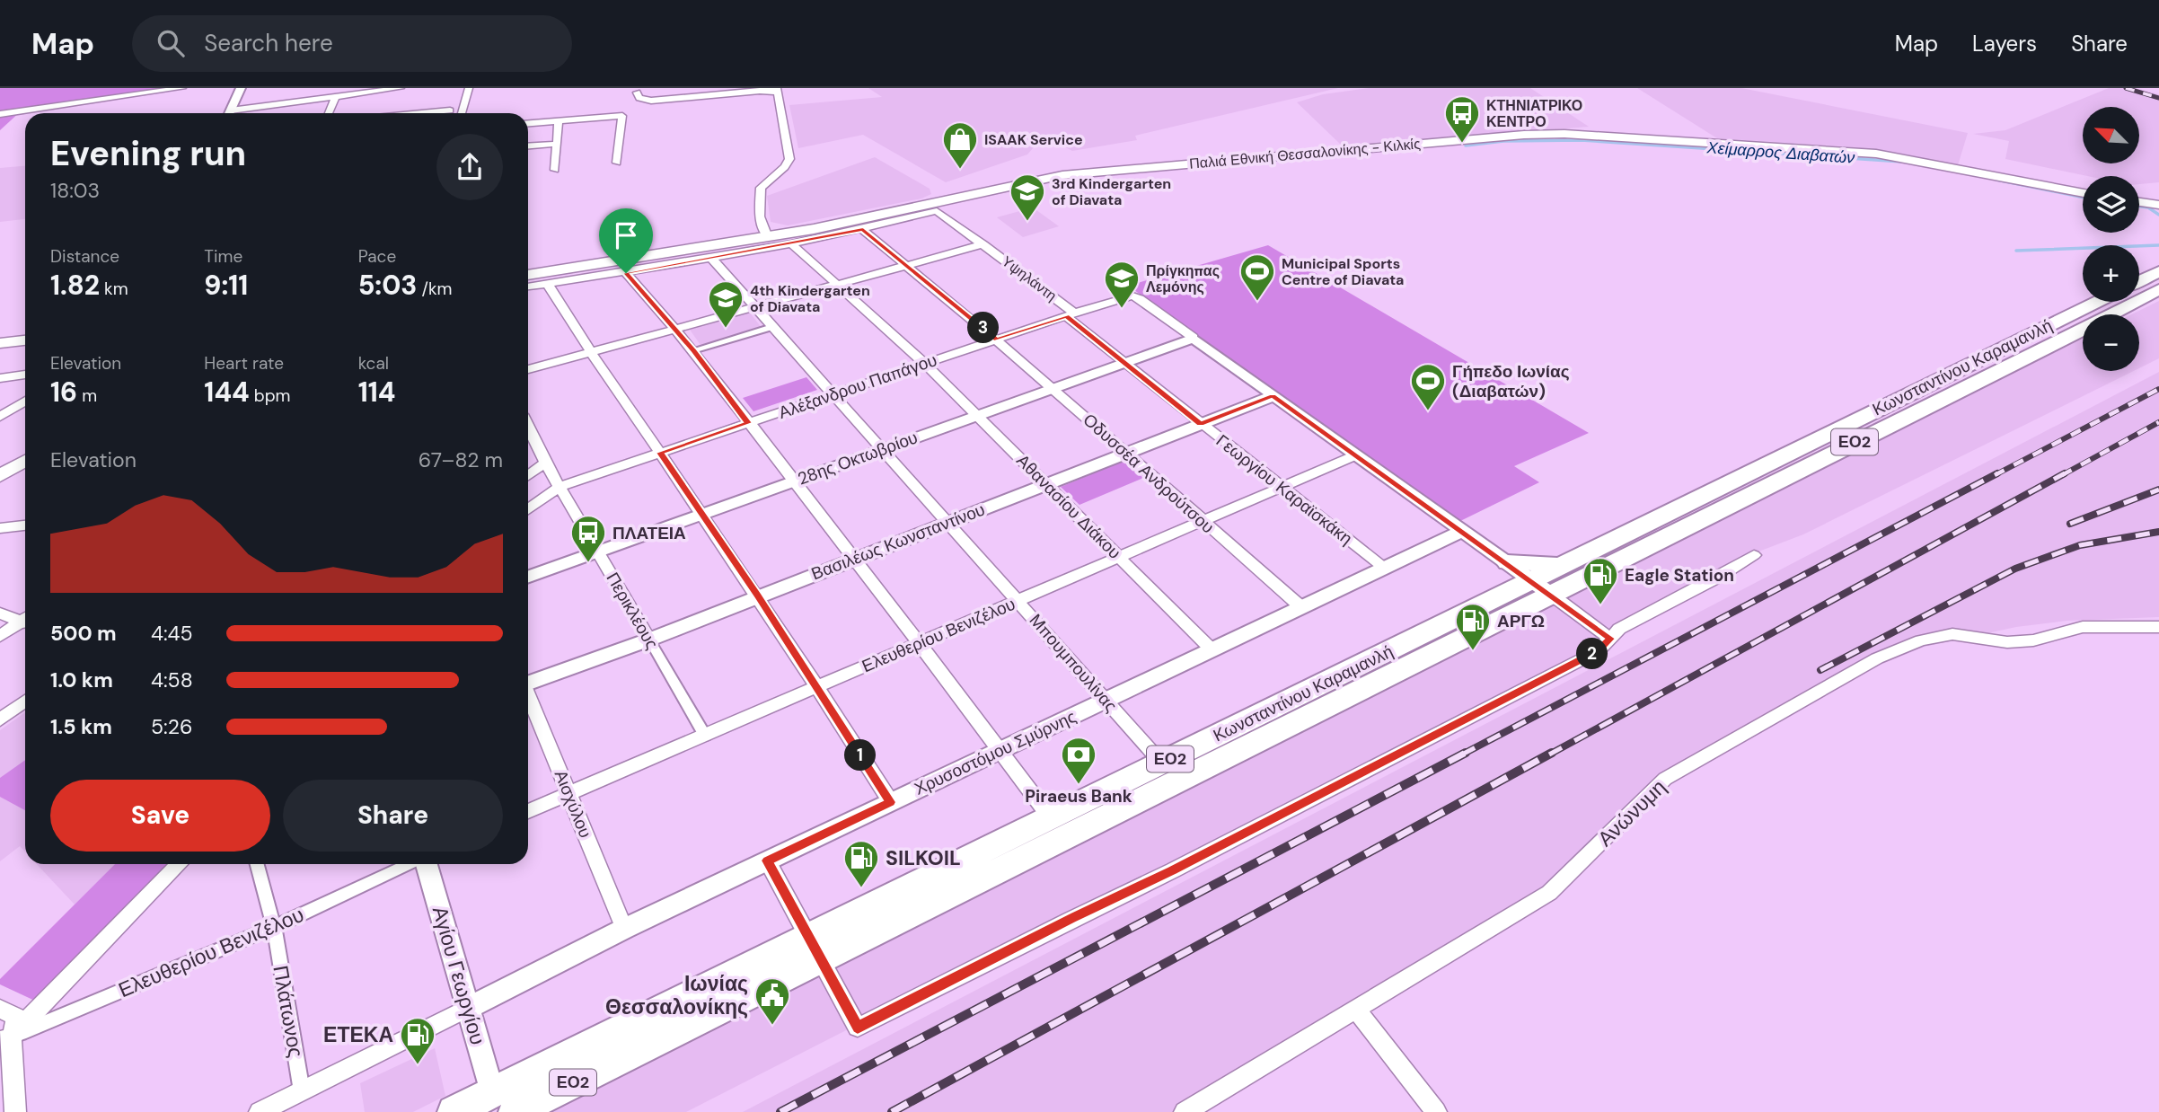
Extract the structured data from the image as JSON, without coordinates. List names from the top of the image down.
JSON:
{
  "streets": {
    "main road": ["Παλιά Εθνική Θεσσαλονίκης - Κιλκίς", "Κωνσταντίνου Καραμανλή", "ΕΟ2"],
    "street": [
      "Υψηλάντη",
      "Αλέξανδρου Παπάγου",
      "28ης Οκτωβρίου",
      "Οδυσσέα Ανδρούτσου",
      "Γεωργίου Καραϊσκάκη",
      "Αθανασίου Διάκου",
      "Βασιλέως Κωνσταντίνου",
      "Περικλέους",
      "Ελευθερίου Βενιζέλου",
      "Μπουμπουλίνας",
      "Χρυσοστόμου Σμύρνης",
      "Αισχύλου",
      "Ανώνυμη",
      "Αγίου Γεωργίου",
      "Πλάτωνος"
    ]
  },
  "crossings": [
    ["Υψηλάντη", "Αλέξανδρου Παπάγου"],
    ["Υψηλάντη", "Οδυσσέα Ανδρούτσου"],
    ["Υψηλάντη", "Γεωργίου Καραϊσκάκη"],
    ["Κωνσταντίνου Καραμανλή", "Μπουμπουλίνας"],
    ["Κωνσταντίνου Καραμανλή", "Αγίου Γεωργίου"],
    ["Αλέξανδρου Παπάγου", "28ης Οκτωβρίου"],
    ["Αλέξανδρου Παπάγου", "Οδυσσέα Ανδρούτσου"],
    ["Αλέξανδρου Παπάγου", "Γεωργίου Καραϊσκάκη"],
    ["Αλέξανδρου Παπάγου", "Αθανασίου Διάκου"],
    ["Αλέξανδρου Παπάγου", "Περικλέους"],
    ["Αλέξανδρου Παπάγου", "Μπουμπουλίνας"],
    ["28ης Οκτωβρίου", "Οδυσσέα Ανδρούτσου"],
    ["28ης Οκτωβρίου", "Γεωργίου Καραϊσκάκη"],
    ["28ης Οκτωβρίου", "Αθανασίου Διάκου"],
    ["28ης Οκτωβρίου", "Περικλέους"],
    ["28ης Οκτωβρίου", "Μπουμπουλίνας"],
    ["Οδυσσέα Ανδρούτσου", "Βασιλέως Κωνσταντίνου"],
    ["Οδυσσέα Ανδρούτσου", "Ελευθερίου Βενιζέλου"],
    ["Οδυσσέα Ανδρούτσου", "Χρυσοστόμου Σμύρνης"],
    ["Γεωργίου Καραϊσκάκη", "Βασιλέως Κωνσταντίνου"],
    ["Γεωργίου Καραϊσκάκη", "Ελευθερίου Βενιζέλου"],
    ["Γεωργίου Καραϊσκάκη", "Χρυσοστόμου Σμύρνης"],
    ["Αθανασίου Διάκου", "Βασιλέως Κωνσταντίνου"],
    ["Αθανασίου Διάκου", "Ελευθερίου Βενιζέλου"],
    ["Αθανασίου Διάκου", "Χρυσοστόμου Σμύρνης"],
    ["Βασιλέως Κωνσταντίνου", "Περικλέους"],
    ["Βασιλέως Κωνσταντίνου", "Μπουμπουλίνας"],
    ["Περικλέους", "Ελευθερίου Βενιζέλου"],
    ["Ελευθερίου Βενιζέλου", "Μπουμπουλίνας"],
    ["Ελευθερίου Βενιζέλου", "Αισχύλου"],
    ["Ελευθερίου Βενιζέλου", "Πλάτωνος"],
    ["Μπουμπουλίνας", "Χρυσοστόμου Σμύρνης"],
    ["Χρυσοστόμου Σμύρνης", "Αισχύλου"],
    ["Χρυσοστόμου Σμύρνης", "Αγίου Γεωργίου"],
    ["Χρυσοστόμου Σμύρνης", "Πλάτωνος"]
  ],
  "water": ["Χείμαρρος Διαβατών"],
  "places": {
    "bus stop": ["ΚΤΗΝΙΑΤΡΙΚΟ ΚΕΝΤΡΟ", "ΠΛΑΤΕΙΑ"],
    "shop": ["ISAAK Service"],
    "school or university": ["3rd Kindergarten of Diavata", "Πρίγκηπας Λεμόνης", "4th Kindergarten of Diavata"],
    "sports": ["Municipal Sports Centre of Diavata", "Γήπεδο Ιωνίας (Διαβατών)"],
    "fuel station": [
      "Eagle Station",
      "ΑΡΓΩ",
      "SILKOIL",
      "ΕΤΕΚΑ"
    ],
    "bank": ["Piraeus Bank"],
    "public building": ["Ιωνίας Θεσσαλονίκης"]
  },
  "north": "top left",
  "page": {
    "header": "Map",
    "search": "Search here",
    "nav": ["Map", "Layers", "Share"],
    "map_buttons": ["+", "−"],
    "heading": ["Evening run", "18:03"],
    "stats": [
      ["Distance", "1.82 km"],
      ["Time", "9:11"],
      ["Pace", "5:03 /km"],
      ["Elevation", "16 m"],
      ["Heart rate", "144 bpm"],
      ["kcal", "114"]
    ],
    "pins": ["3", "2", "1"],
    "chart": ["Elevation", "67–82 m"],
    "list": [
      {
        "name": "500 m",
        "note": "4:45"
      },
      {
        "name": "1.0 km",
        "note": "4:58"
      },
      {
        "name": "1.5 km",
        "note": "5:26"
      }
    ],
    "buttons": ["Save", "Share"]
  }
}
